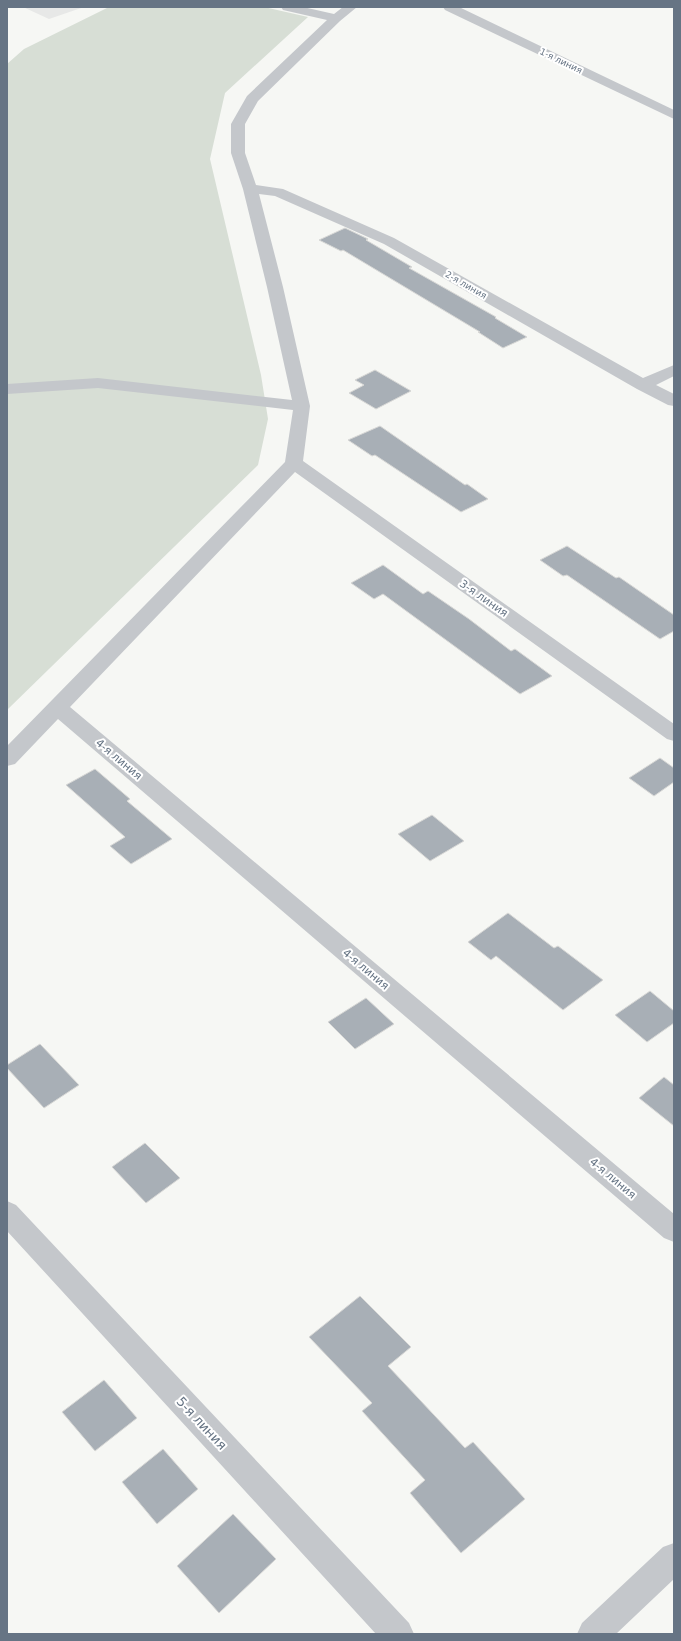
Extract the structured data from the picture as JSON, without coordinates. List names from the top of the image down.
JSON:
{
  "streets": {
    "street": [
      "1-я линия",
      "2-я линия",
      "3-я линия",
      "4-я линия",
      "5-я линия"
    ]
  }
}
